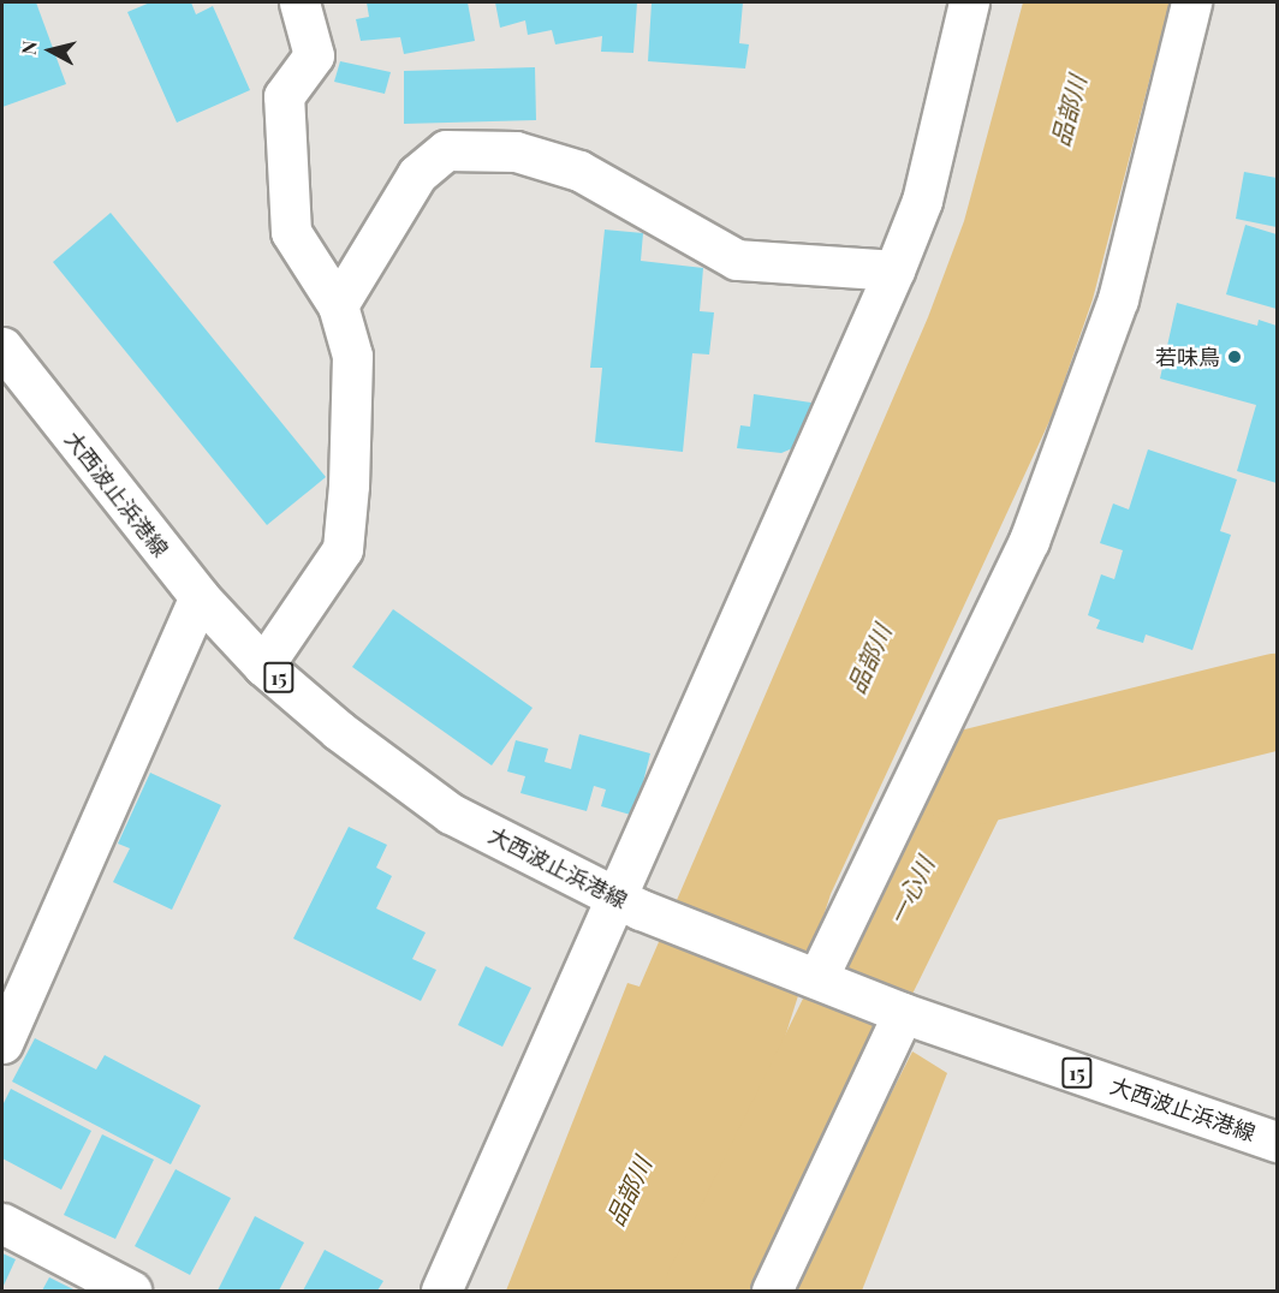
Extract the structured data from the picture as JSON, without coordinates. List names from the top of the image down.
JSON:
{
  "streets": {
    "street": ["大西波止浜港線", "15"]
  },
  "water": ["品部川", "一心川"],
  "places": ["若味鳥"],
  "north": "left"
}
